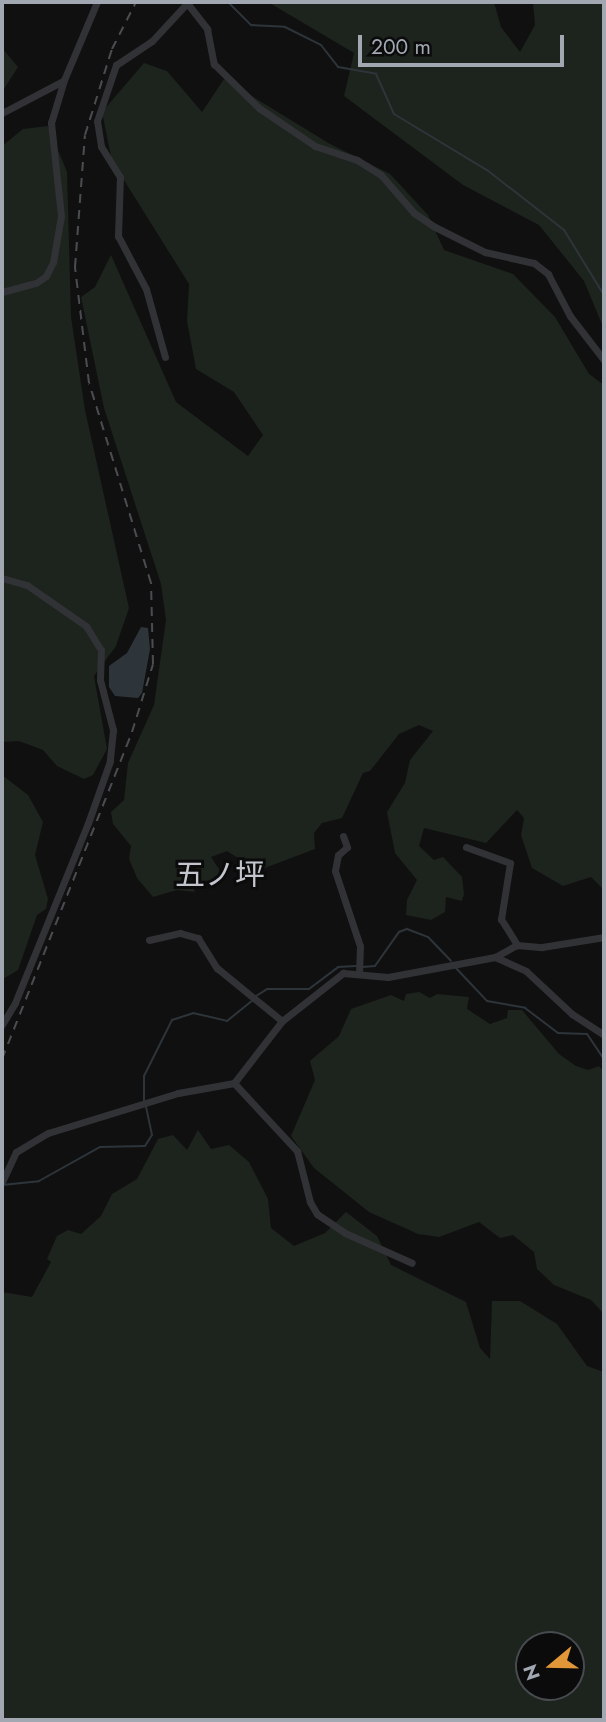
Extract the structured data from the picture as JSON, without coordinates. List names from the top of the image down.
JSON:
{
  "districts": ["五ノ坪"],
  "scale_bar": "200 m",
  "north": "left"
}
